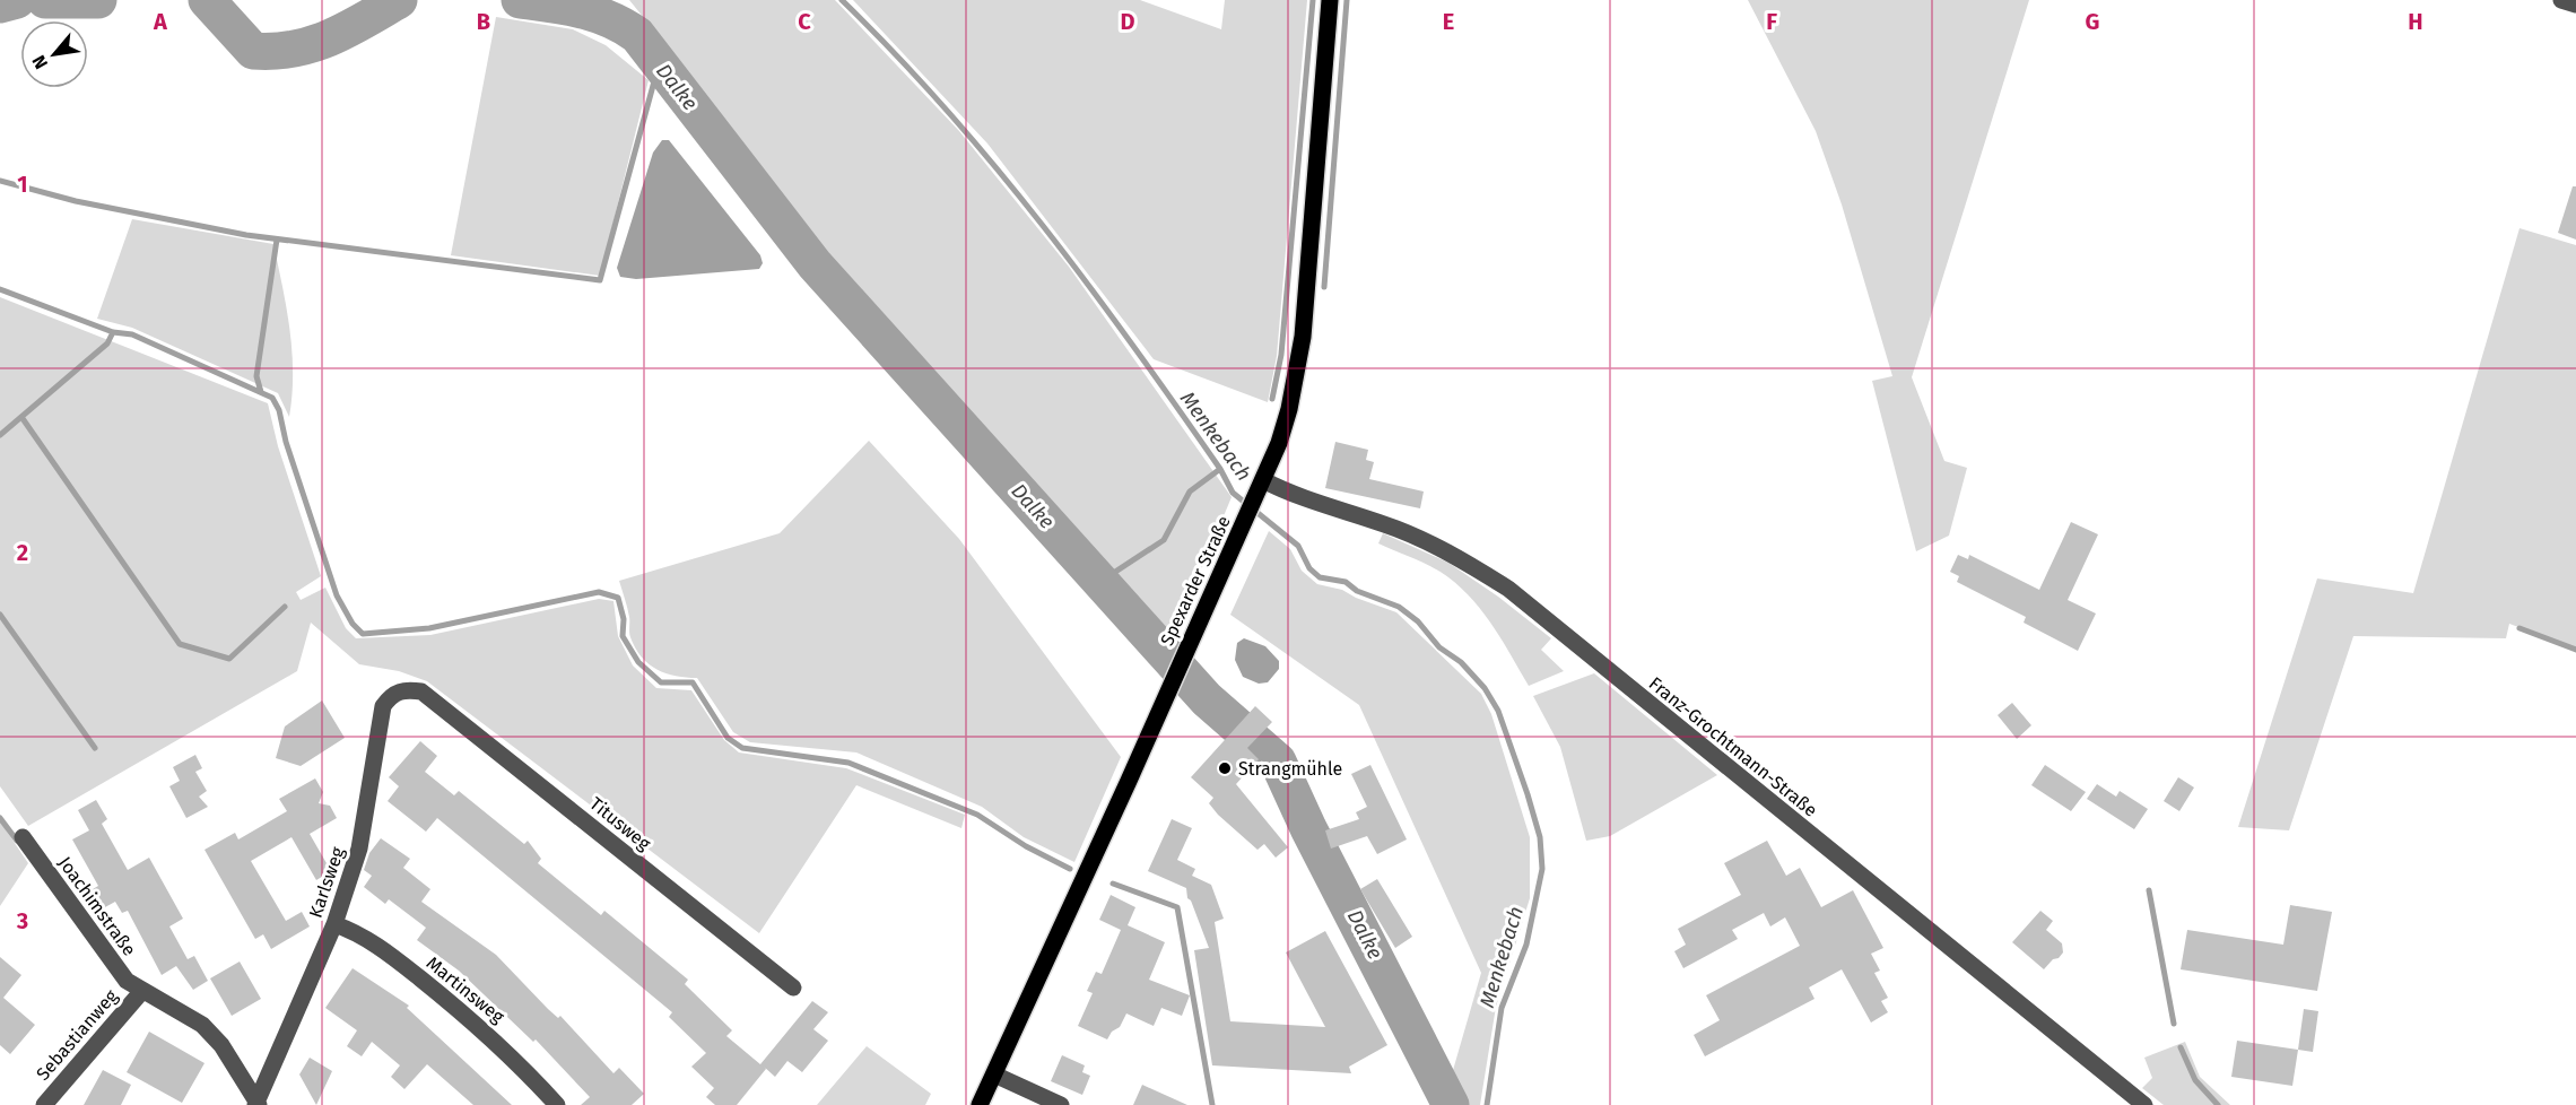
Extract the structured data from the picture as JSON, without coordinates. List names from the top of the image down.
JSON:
{
  "streets": {
    "main road": ["Spexarder Straße"],
    "street": [
      "Franz-Grochtmann-Straße",
      "Titusweg",
      "Karlsweg",
      "Joachimstraße",
      "Martinsweg",
      "Sebastianweg"
    ]
  },
  "crossings": [
    ["Spexarder Straße", "Franz-Grochtmann-Straße"],
    ["Titusweg", "Karlsweg"],
    ["Karlsweg", "Joachimstraße"],
    ["Karlsweg", "Martinsweg"],
    ["Joachimstraße", "Sebastianweg"]
  ],
  "water": ["Dalke", "Menkebach"],
  "places": ["Strangmühle"],
  "north": "bottom left",
  "grid": {
    "columns": [
      "A",
      "B",
      "C",
      "D",
      "E",
      "F",
      "G",
      "H"
    ],
    "rows": ["1", "2", "3"]
  }
}
